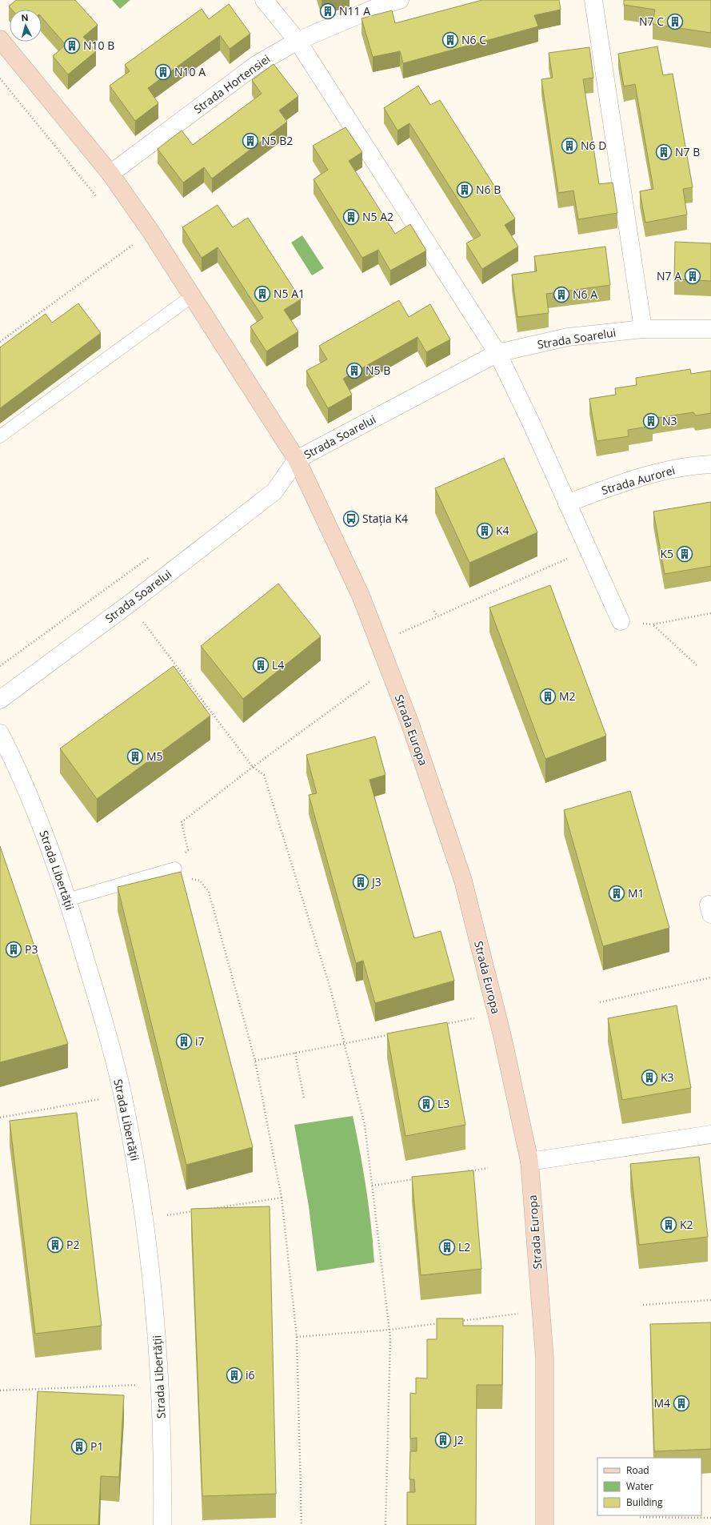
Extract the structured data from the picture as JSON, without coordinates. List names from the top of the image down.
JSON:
{
  "streets": {
    "street": [
      "Strada Hortensiei",
      "Strada Soarelui",
      "Strada Aurorei",
      "Strada Europa",
      "Strada Libertății"
    ]
  },
  "crossings": [
    ["Strada Hortensiei", "Strada Europa"],
    ["Strada Soarelui", "Strada Europa"]
  ],
  "places": {
    "building": [
      "N11 A",
      "N7 C",
      "N6 C",
      "N10 B",
      "N10 A",
      "N5 B2",
      "N6 D",
      "N7 B",
      "N6 B",
      "N5 A2",
      "N7 A",
      "N5 A1",
      "N6 A",
      "N5 B",
      "N3",
      "K4",
      "K5",
      "L4",
      "M2",
      "M5",
      "J3",
      "M1",
      "P3",
      "i7",
      "K3",
      "L3",
      "K2",
      "P2",
      "L2",
      "i6",
      "M4",
      "J2",
      "P1"
    ],
    "bus stop": ["Stația K4"]
  },
  "legend": ["Road", "Water", "Building"],
  "north": "top"
}
